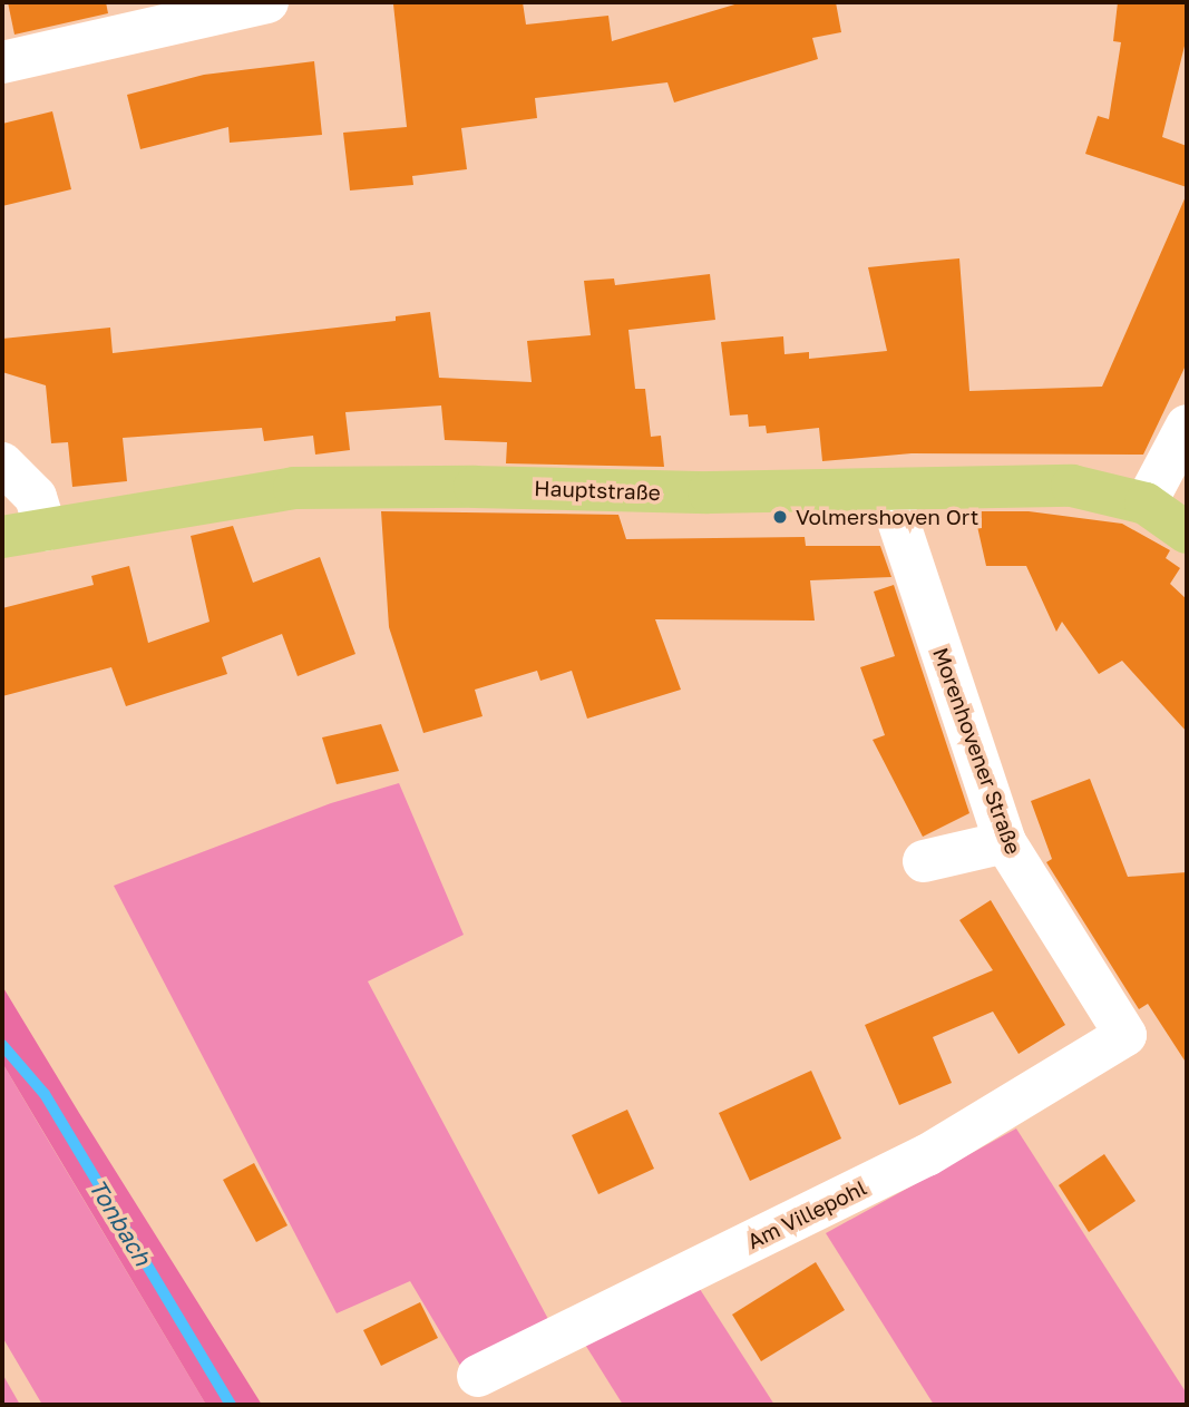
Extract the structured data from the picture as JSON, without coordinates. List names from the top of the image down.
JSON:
{
  "streets": {
    "main road": ["Hauptstraße"],
    "street": ["Morenhovener Straße", "Am Villepohl"]
  },
  "crossings": [
    ["Hauptstraße", "Morenhovener Straße"],
    ["Morenhovener Straße", "Am Villepohl"]
  ],
  "water": ["Tonbach"],
  "places": ["Volmershoven Ort"]
}
